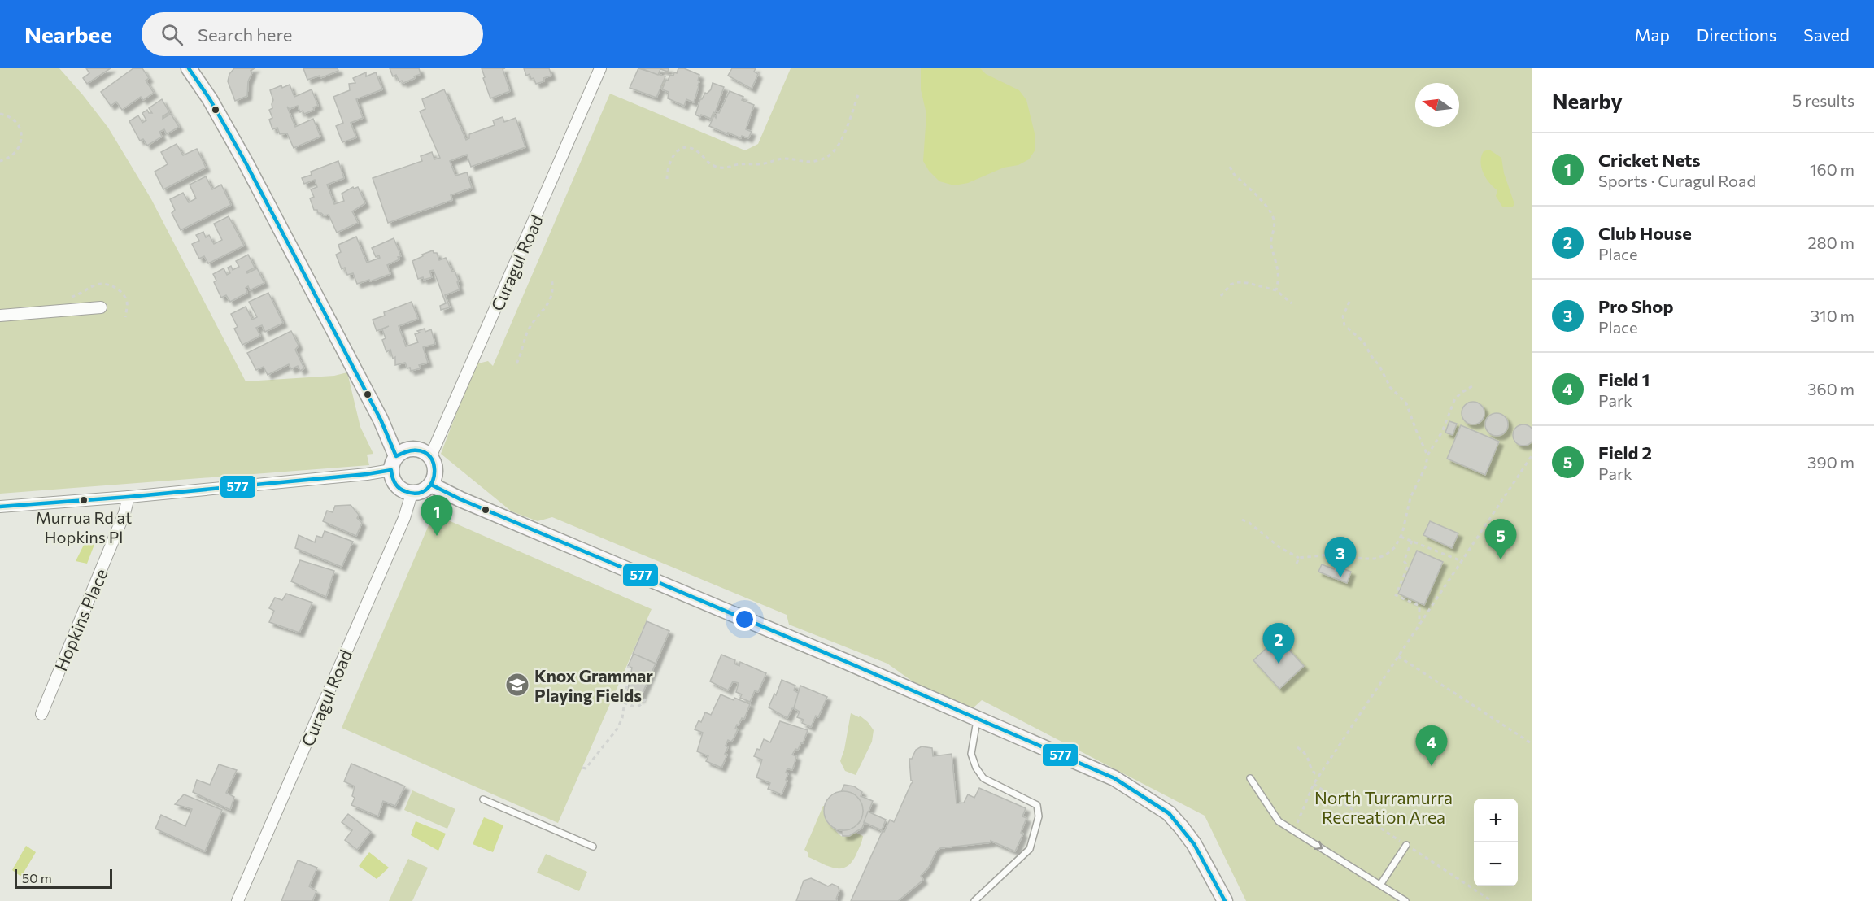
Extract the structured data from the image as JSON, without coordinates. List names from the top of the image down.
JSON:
{
  "streets": {
    "street": ["Curagul Road", "Hopkins Place"]
  },
  "parks": ["North Turramurra Recreation Area"],
  "places": {
    "other": ["Murrua Rd at Hopkins Pl"],
    "school or university": ["Knox Grammar Playing Fields"]
  },
  "lines": ["transit line 577"],
  "scale_bar": "50 m",
  "north": "left",
  "page": {
    "header": "Nearbee",
    "search": "Search here",
    "nav": ["Map", "Directions", "Saved"],
    "heading": ["Nearby", "5 results"],
    "list": [
      {
        "mark": "1",
        "name": "Cricket Nets",
        "note": "Sports · Curagul Road",
        "value": "160 m"
      },
      {
        "mark": "2",
        "name": "Club House",
        "note": "Place",
        "value": "280 m"
      },
      {
        "mark": "3",
        "name": "Pro Shop",
        "note": "Place",
        "value": "310 m"
      },
      {
        "mark": "4",
        "name": "Field 1",
        "note": "Park",
        "value": "360 m"
      },
      {
        "mark": "5",
        "name": "Field 2",
        "note": "Park",
        "value": "390 m"
      }
    ],
    "pins": [
      "1",
      "5",
      "3",
      "2",
      "4"
    ],
    "map_buttons": ["+", "−"],
    "scale": "50 m"
  }
}
